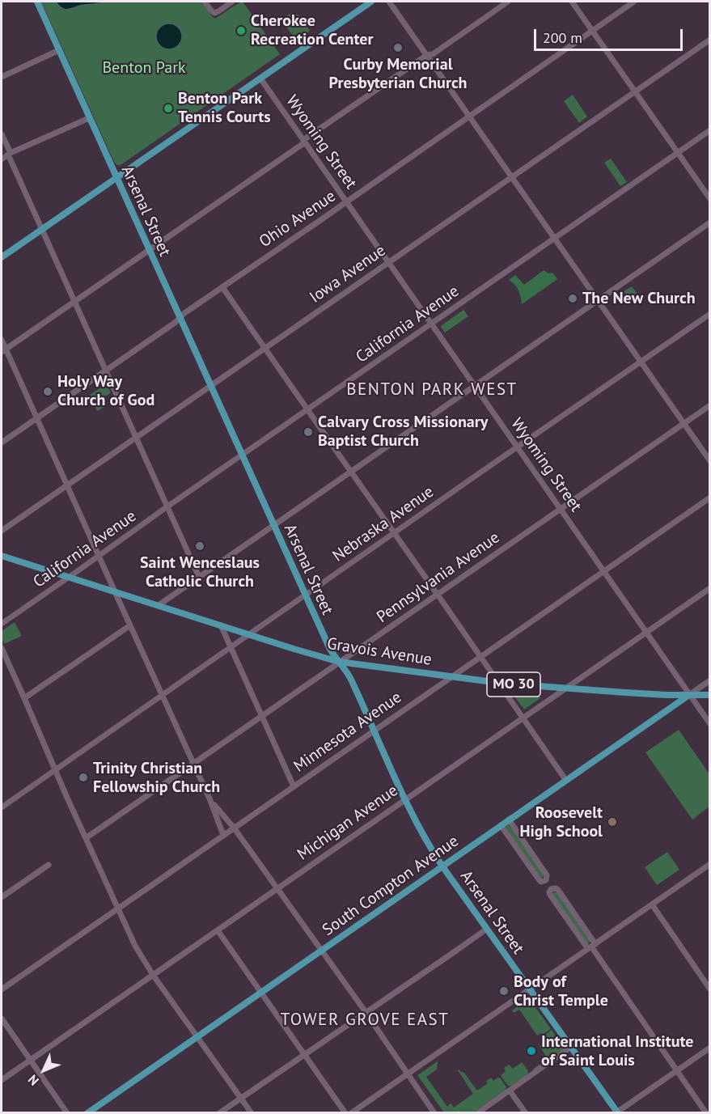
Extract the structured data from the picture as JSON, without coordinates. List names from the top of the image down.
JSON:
{
  "streets": {
    "main road": [
      "Arsenal Street",
      "Gravois Avenue",
      "MO 30",
      "South Compton Avenue"
    ],
    "street": [
      "Wyoming Street",
      "Ohio Avenue",
      "Iowa Avenue",
      "California Avenue",
      "Nebraska Avenue",
      "Pennsylvania Avenue",
      "Minnesota Avenue",
      "Michigan Avenue"
    ]
  },
  "crossings": [
    ["Wyoming Street", "Ohio Avenue"],
    ["Wyoming Street", "Iowa Avenue"],
    ["Wyoming Street", "California Avenue"],
    ["Wyoming Street", "Nebraska Avenue"],
    ["Wyoming Street", "Pennsylvania Avenue"],
    ["Wyoming Street", "Gravois Avenue"],
    ["Wyoming Street", "Minnesota Avenue"],
    ["Wyoming Street", "Michigan Avenue"],
    ["Wyoming Street", "South Compton Avenue"],
    ["Arsenal Street", "Ohio Avenue"],
    ["Arsenal Street", "Iowa Avenue"],
    ["Arsenal Street", "California Avenue"],
    ["Arsenal Street", "Nebraska Avenue"],
    ["Arsenal Street", "Pennsylvania Avenue"],
    ["Arsenal Street", "Gravois Avenue"],
    ["Arsenal Street", "Minnesota Avenue"],
    ["Arsenal Street", "Michigan Avenue"],
    ["Arsenal Street", "South Compton Avenue"],
    ["California Avenue", "Gravois Avenue"],
    ["Nebraska Avenue", "Gravois Avenue"],
    ["Pennsylvania Avenue", "Gravois Avenue"],
    ["Gravois Avenue", "Minnesota Avenue"],
    ["Gravois Avenue", "Michigan Avenue"],
    ["Gravois Avenue", "South Compton Avenue"]
  ],
  "districts": ["BENTON PARK WEST", "TOWER GROVE EAST"],
  "parks": ["Benton Park"],
  "places": [
    "Cherokee Recreation Center",
    "Curby Memorial Presbyterian Church",
    "Benton Park Tennis Courts",
    "The New Church",
    "Holy Way Church of God",
    "Calvary Cross Missionary Baptist Church",
    "Saint Wenceslaus Catholic Church",
    "Trinity Christian Fellowship Church",
    "Roosevelt High School",
    "Body of Christ Temple",
    "International Institute of Saint Louis"
  ],
  "scale_bar": "200 m",
  "north": "bottom left"
}
